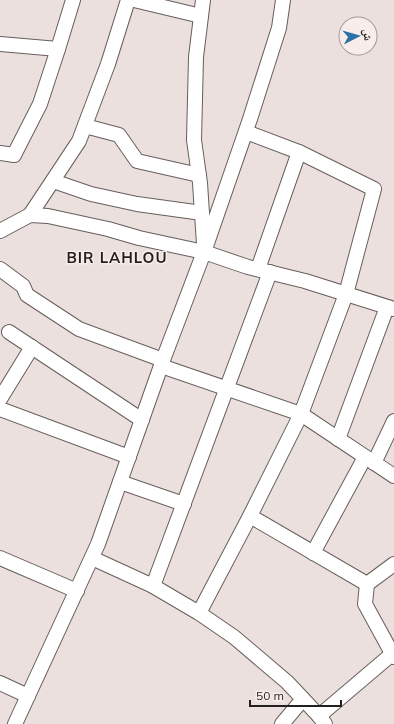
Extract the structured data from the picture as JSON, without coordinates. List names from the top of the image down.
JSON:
{
  "districts": ["BIR LAHLOU"],
  "scale_bar": "50 m",
  "north": "right"
}
